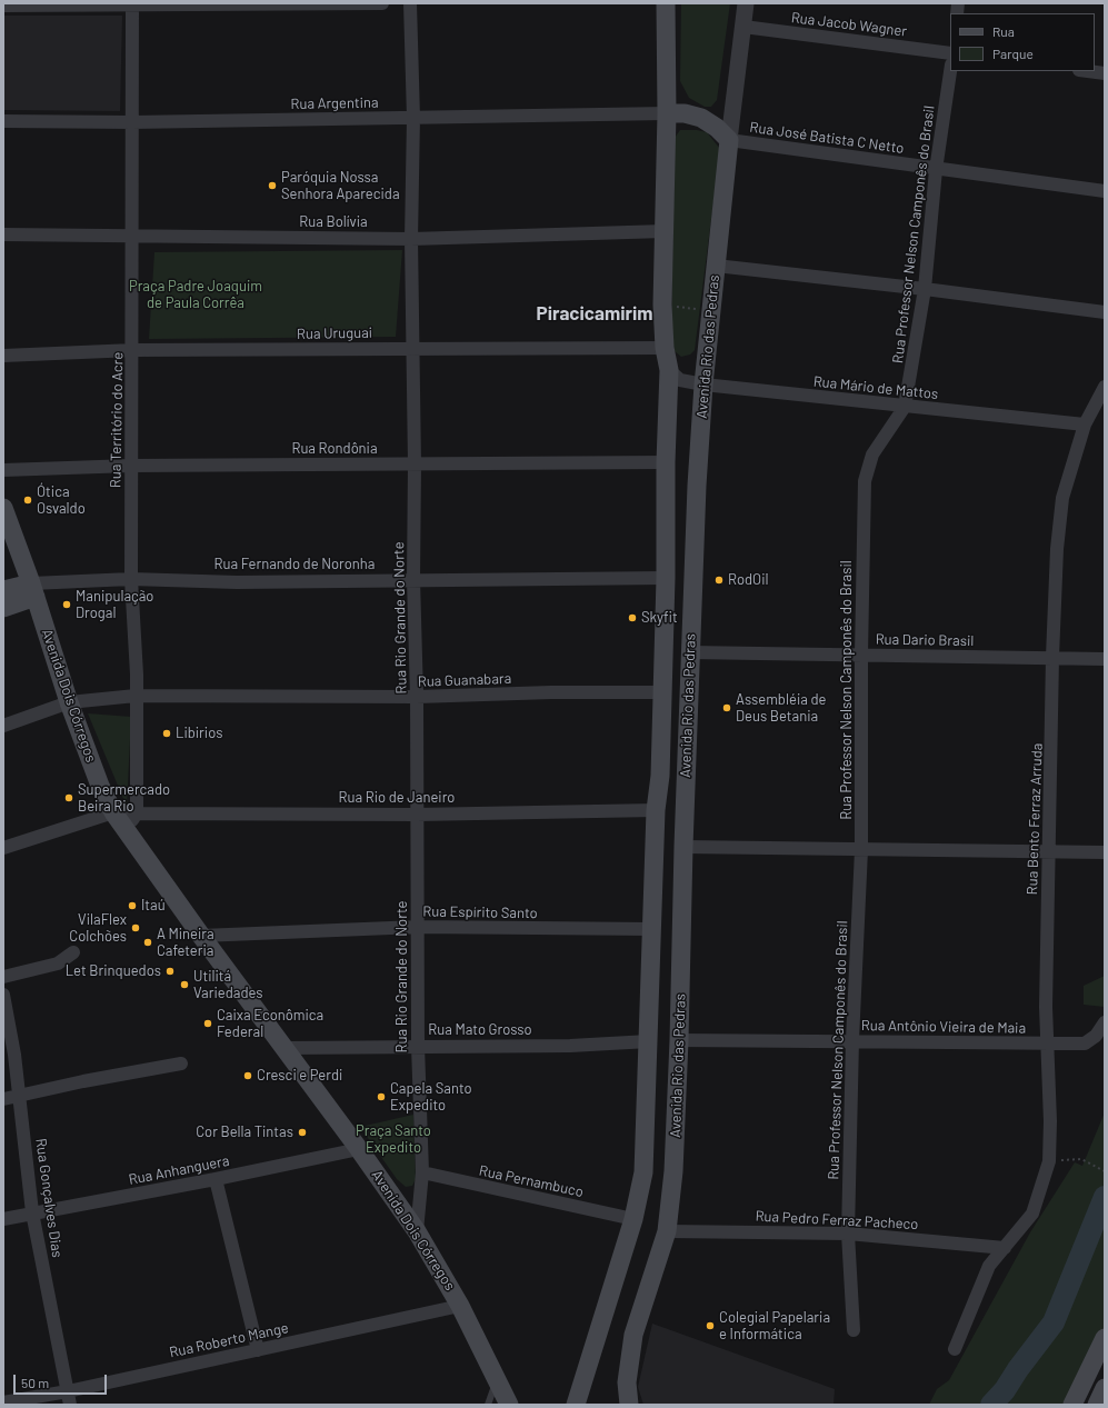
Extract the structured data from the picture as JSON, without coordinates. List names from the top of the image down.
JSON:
{
  "streets": {
    "main road": ["Avenida Rio das Pedras", "Avenida Dois Córregos"],
    "street": [
      "Rua Jacob Wagner",
      "Rua Argentina",
      "Rua José Batista C Netto",
      "Rua Bolívia",
      "Rua Professor Nelson Camponês do Brasil",
      "Rua Uruguai",
      "Rua Mário de Mattos",
      "Rua Território do Acre",
      "Rua Rondônia",
      "Rua Fernando de Noronha",
      "Rua Rio Grande do Norte",
      "Rua Dario Brasil",
      "Rua Guanabara",
      "Rua Rio de Janeiro",
      "Rua Bento Ferraz Arruda",
      "Rua Espírito Santo",
      "Rua Antônio Vieira de Maia",
      "Rua Mato Grosso",
      "Rua Anhanguera",
      "Rua Pernambuco",
      "Rua Gonçalves Dias",
      "Rua Pedro Ferraz Pacheco",
      "Rua Roberto Mange"
    ]
  },
  "crossings": [
    ["Rua Jacob Wagner", "Avenida Rio das Pedras"],
    ["Rua Argentina", "Avenida Rio das Pedras"],
    ["Rua Argentina", "Rua Território do Acre"],
    ["Rua Argentina", "Rua Rio Grande do Norte"],
    ["Rua José Batista C Netto", "Rua Professor Nelson Camponês do Brasil"],
    ["Rua José Batista C Netto", "Avenida Rio das Pedras"],
    ["Rua Bolívia", "Avenida Rio das Pedras"],
    ["Rua Bolívia", "Rua Território do Acre"],
    ["Rua Bolívia", "Rua Rio Grande do Norte"],
    ["Rua Professor Nelson Camponês do Brasil", "Rua Mário de Mattos"],
    ["Rua Professor Nelson Camponês do Brasil", "Rua Dario Brasil"],
    ["Rua Professor Nelson Camponês do Brasil", "Rua Antônio Vieira de Maia"],
    ["Rua Professor Nelson Camponês do Brasil", "Rua Pedro Ferraz Pacheco"],
    ["Rua Uruguai", "Avenida Rio das Pedras"],
    ["Rua Uruguai", "Rua Território do Acre"],
    ["Rua Uruguai", "Rua Rio Grande do Norte"],
    ["Avenida Rio das Pedras", "Rua Mário de Mattos"],
    ["Avenida Rio das Pedras", "Rua Rondônia"],
    ["Avenida Rio das Pedras", "Rua Fernando de Noronha"],
    ["Avenida Rio das Pedras", "Rua Dario Brasil"],
    ["Avenida Rio das Pedras", "Rua Guanabara"],
    ["Avenida Rio das Pedras", "Rua Rio de Janeiro"],
    ["Avenida Rio das Pedras", "Rua Espírito Santo"],
    ["Avenida Rio das Pedras", "Rua Antônio Vieira de Maia"],
    ["Avenida Rio das Pedras", "Rua Mato Grosso"],
    ["Avenida Rio das Pedras", "Rua Pernambuco"],
    ["Avenida Rio das Pedras", "Rua Pedro Ferraz Pacheco"],
    ["Rua Mário de Mattos", "Rua Bento Ferraz Arruda"],
    ["Rua Território do Acre", "Rua Rondônia"],
    ["Rua Território do Acre", "Rua Fernando de Noronha"],
    ["Rua Território do Acre", "Rua Guanabara"],
    ["Rua Território do Acre", "Rua Rio de Janeiro"],
    ["Rua Rondônia", "Rua Rio Grande do Norte"],
    ["Rua Fernando de Noronha", "Rua Rio Grande do Norte"],
    ["Rua Fernando de Noronha", "Avenida Dois Córregos"],
    ["Rua Rio Grande do Norte", "Rua Guanabara"],
    ["Rua Rio Grande do Norte", "Avenida Dois Córregos"],
    ["Rua Rio Grande do Norte", "Rua Rio de Janeiro"],
    ["Rua Rio Grande do Norte", "Rua Espírito Santo"],
    ["Rua Rio Grande do Norte", "Rua Mato Grosso"],
    ["Rua Rio Grande do Norte", "Rua Pernambuco"],
    ["Rua Dario Brasil", "Rua Bento Ferraz Arruda"],
    ["Rua Guanabara", "Avenida Dois Córregos"],
    ["Avenida Dois Córregos", "Rua Espírito Santo"],
    ["Avenida Dois Córregos", "Rua Mato Grosso"],
    ["Avenida Dois Córregos", "Rua Anhanguera"],
    ["Avenida Dois Córregos", "Rua Roberto Mange"],
    ["Rua Bento Ferraz Arruda", "Rua Antônio Vieira de Maia"],
    ["Rua Bento Ferraz Arruda", "Rua Pedro Ferraz Pacheco"],
    ["Rua Anhanguera", "Rua Gonçalves Dias"],
    ["Rua Gonçalves Dias", "Rua Roberto Mange"]
  ],
  "districts": ["Piracicamirim"],
  "parks": ["Praça Padre Joaquim de Paula Corrêa", "Praça Santo Expedito"],
  "places": [
    "Paróquia Nossa Senhora Aparecida",
    "Ótica Osvaldo",
    "RodOil",
    "Manipulação Drogal",
    "Skyfit",
    "Assembléia de Deus Betania",
    "Libirios",
    "Supermercado Beira Rio",
    "Itaú",
    "VilaFlex Colchões",
    "A Mineira Cafeteria",
    "Let Brinquedos",
    "Utilitá Variedades",
    "Caixa Econômica Federal",
    "Cresci e Perdi",
    "Capela Santo Expedito",
    "Cor Bella Tintas",
    "Colegial Papelaria e Informática"
  ],
  "legend": ["Rua", "Parque"],
  "scale_bar": "50 m"
}
